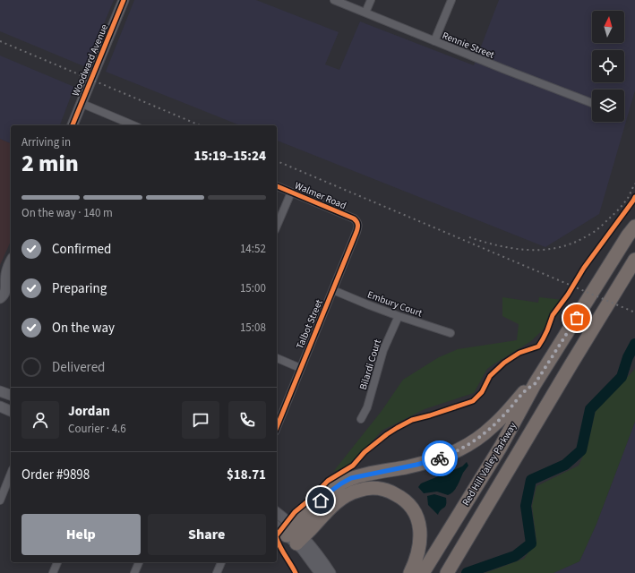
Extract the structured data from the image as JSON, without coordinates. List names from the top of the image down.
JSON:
{
  "streets": {
    "highway": ["Red Hill Valley Parkway"],
    "main road": ["Woodward Avenue"],
    "street": [
      "Rennie Street",
      "Walmer Road",
      "Embury Court",
      "Talbot Street",
      "Bilardi Court"
    ]
  },
  "crossings": [
    ["Walmer Road", "Talbot Street"],
    ["Embury Court", "Talbot Street"],
    ["Embury Court", "Bilardi Court"]
  ],
  "north": "top",
  "page": {
    "heading": ["2 min", "Arriving in", "15:19–15:24"],
    "panel": [
      "Jordan",
      "Courier · 4.6",
      "Order #9898",
      "$18.71"
    ],
    "bar": "On the way · 140 m",
    "list": [
      ["Confirmed", "14:52"],
      ["Preparing", "15:00"],
      ["On the way", "15:08"],
      "Delivered"
    ],
    "buttons": ["Help", "Share"]
  }
}
